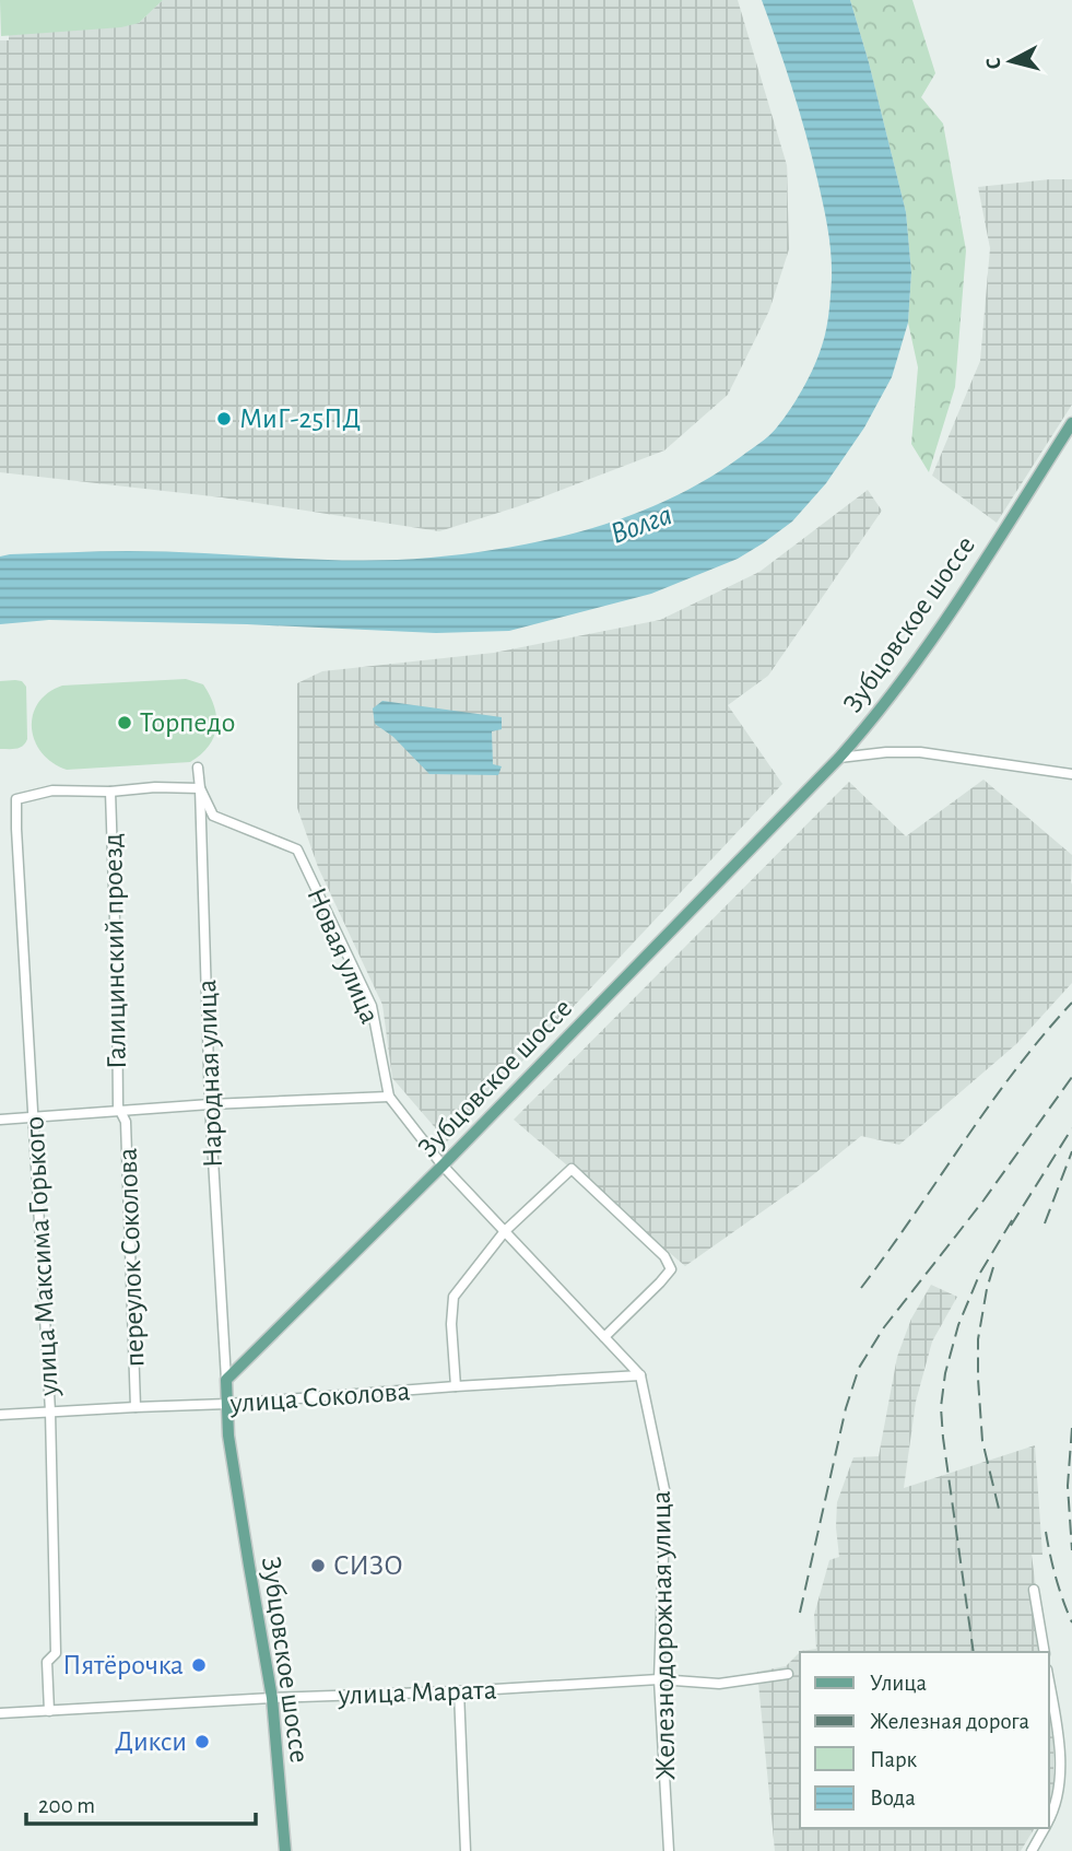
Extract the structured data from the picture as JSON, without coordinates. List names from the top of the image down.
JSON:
{
  "streets": {
    "main road": ["Зубцовское шоссе"],
    "street": [
      "Галицинский проезд",
      "Новая улица",
      "Народная улица",
      "улица Максима Горького",
      "переулок Соколова",
      "улица Соколова",
      "Железнодорожная улица",
      "улица Марата"
    ]
  },
  "crossings": [
    ["Зубцовское шоссе", "Новая улица"],
    ["Зубцовское шоссе", "Народная улица"],
    ["Зубцовское шоссе", "улица Соколова"],
    ["Зубцовское шоссе", "улица Марата"],
    ["Галицинский проезд", "улица Максима Горького"],
    ["Галицинский проезд", "переулок Соколова"],
    ["Новая улица", "Народная улица"],
    ["Новая улица", "улица Соколова"],
    ["Новая улица", "Железнодорожная улица"],
    ["улица Максима Горького", "улица Соколова"],
    ["улица Максима Горького", "улица Марата"],
    ["переулок Соколова", "улица Соколова"],
    ["улица Соколова", "Железнодорожная улица"],
    ["Железнодорожная улица", "улица Марата"]
  ],
  "water": ["Волга"],
  "places": [
    "МиГ-25ПД",
    "Торпедо",
    "СИЗО",
    "Пятёрочка",
    "Дикси"
  ],
  "legend": [
    "Улица",
    "Железная дорога",
    "Парк",
    "Вода"
  ],
  "scale_bar": "200 m",
  "north": "left"
}
